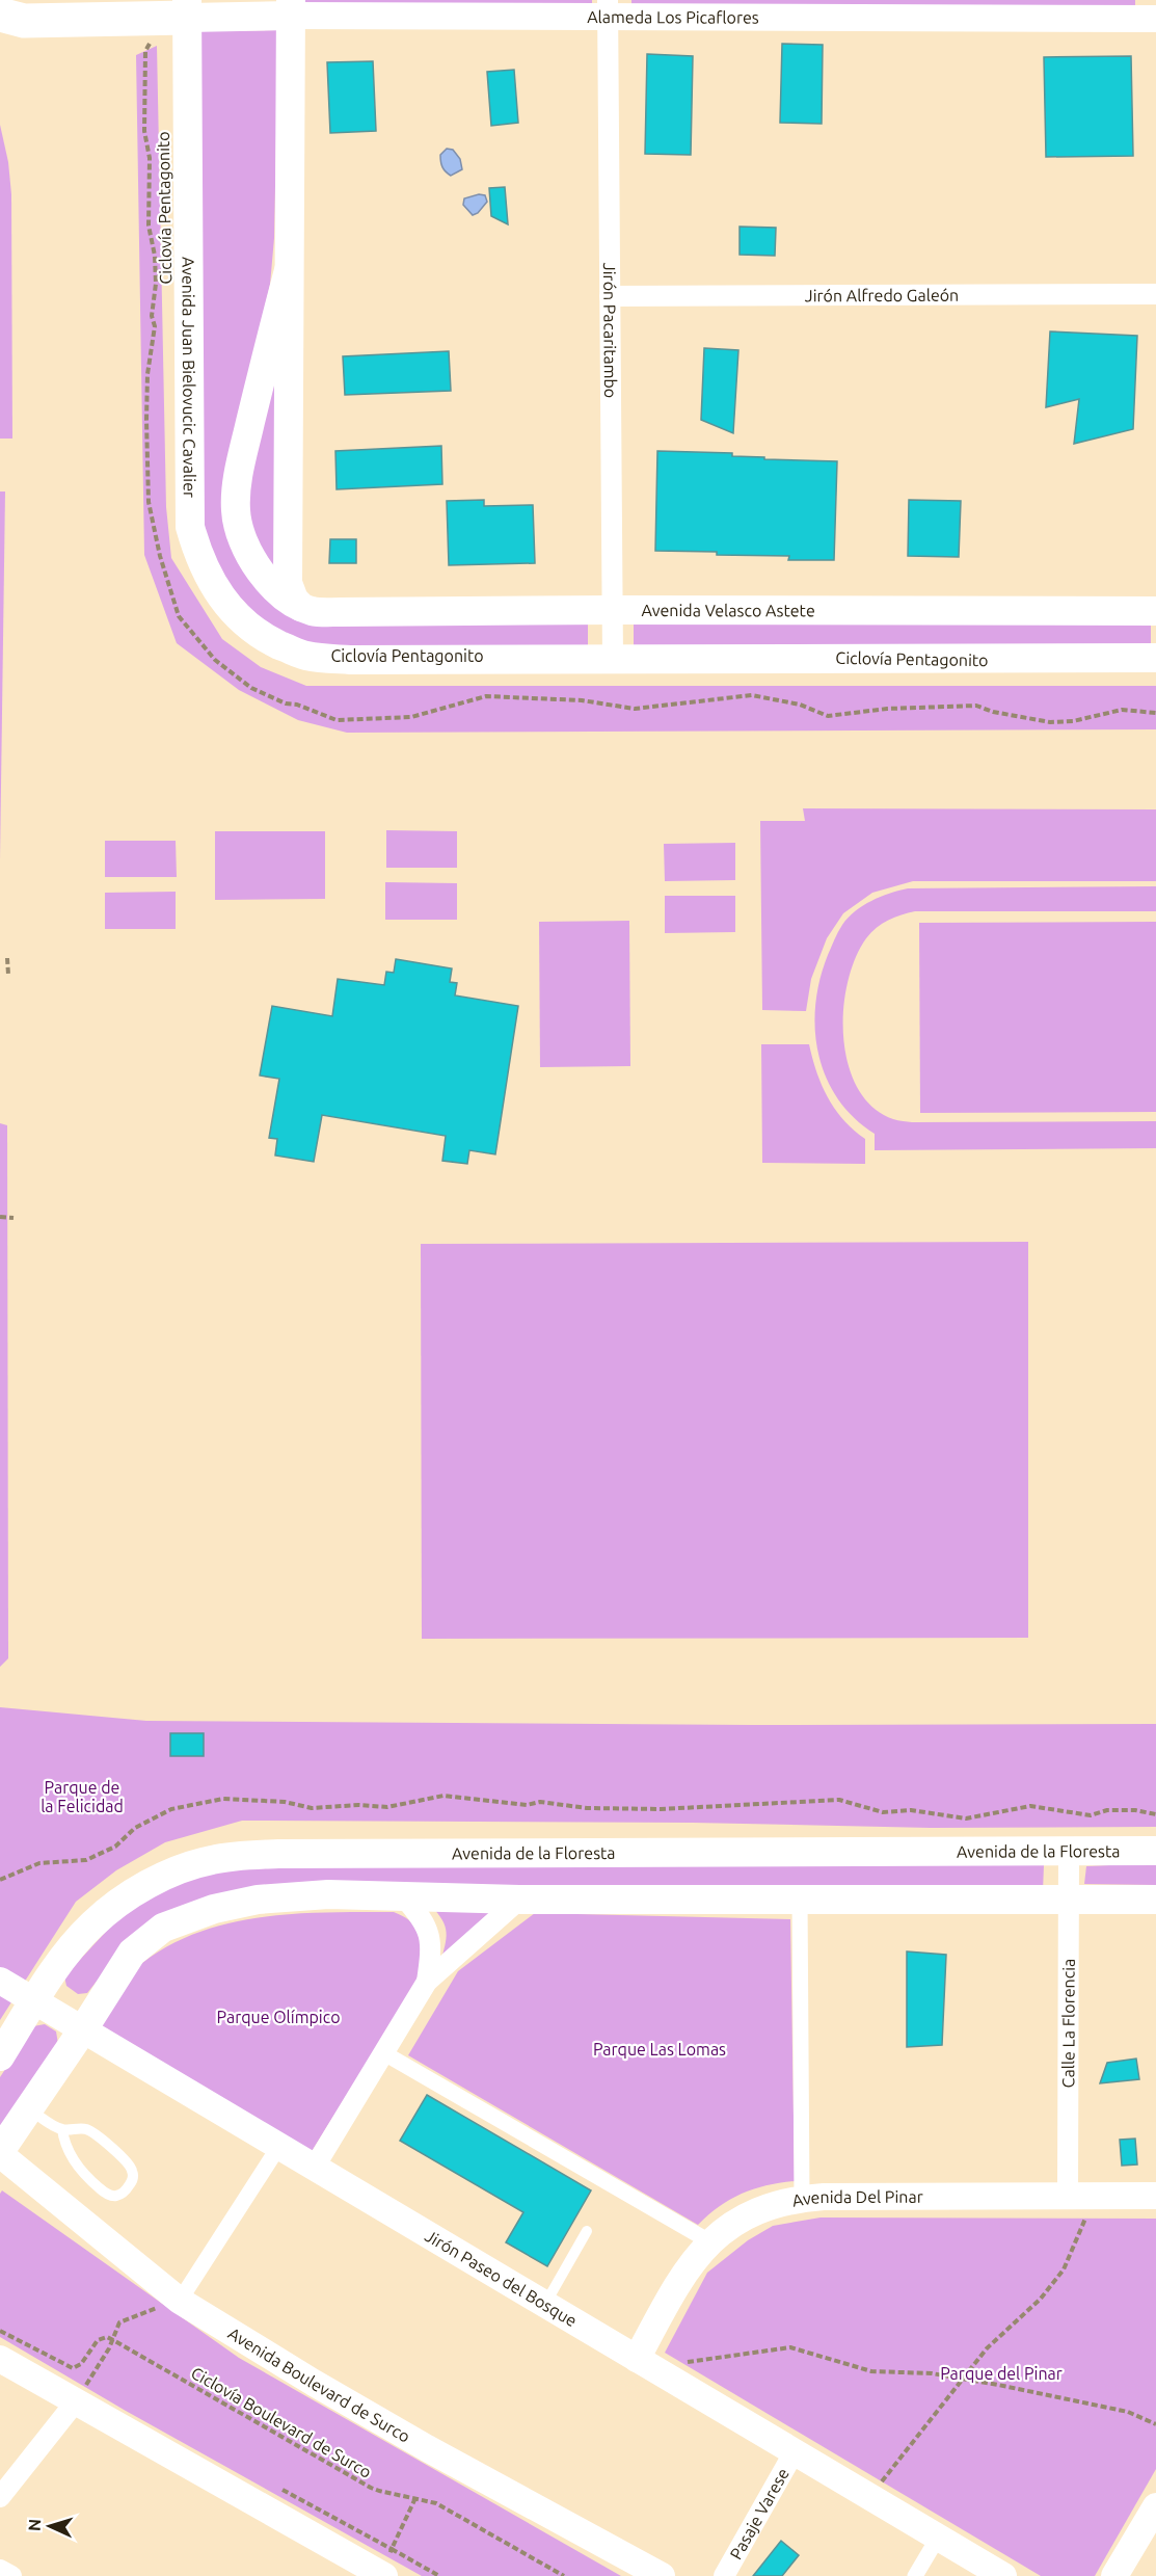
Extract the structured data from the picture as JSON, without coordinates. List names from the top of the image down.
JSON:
{
  "streets": {
    "main road": [
      "Alameda Los Picaflores",
      "Avenida Juan Bielovucic Cavalier",
      "Avenida Velasco Astete",
      "Avenida de la Floresta"
    ],
    "street": [
      "Jirón Alfredo Galeón",
      "Jirón Pacaritambo",
      "Calle La Florencia",
      "Avenida Del Pinar",
      "Jirón Paseo del Bosque",
      "Avenida Boulevard de Surco",
      "Pasaje Varese"
    ],
    "path": ["Ciclovía Boulevard de Surco"]
  },
  "crossings": [
    ["Alameda Los Picaflores", "Jirón Pacaritambo"],
    ["Alameda Los Picaflores", "Avenida Juan Bielovucic Cavalier"],
    ["Jirón Alfredo Galeón", "Jirón Pacaritambo"],
    ["Jirón Pacaritambo", "Avenida Juan Bielovucic Cavalier"],
    ["Jirón Pacaritambo", "Avenida Velasco Astete"],
    ["Avenida de la Floresta", "Calle La Florencia"],
    ["Avenida de la Floresta", "Jirón Paseo del Bosque"],
    ["Calle La Florencia", "Avenida Del Pinar"],
    ["Avenida Del Pinar", "Jirón Paseo del Bosque"],
    ["Jirón Paseo del Bosque", "Pasaje Varese"]
  ],
  "parks": [
    "Parque de la Felicidad",
    "Parque Olímpico",
    "Parque Las Lomas",
    "Parque del Pinar"
  ],
  "north": "left"
}
